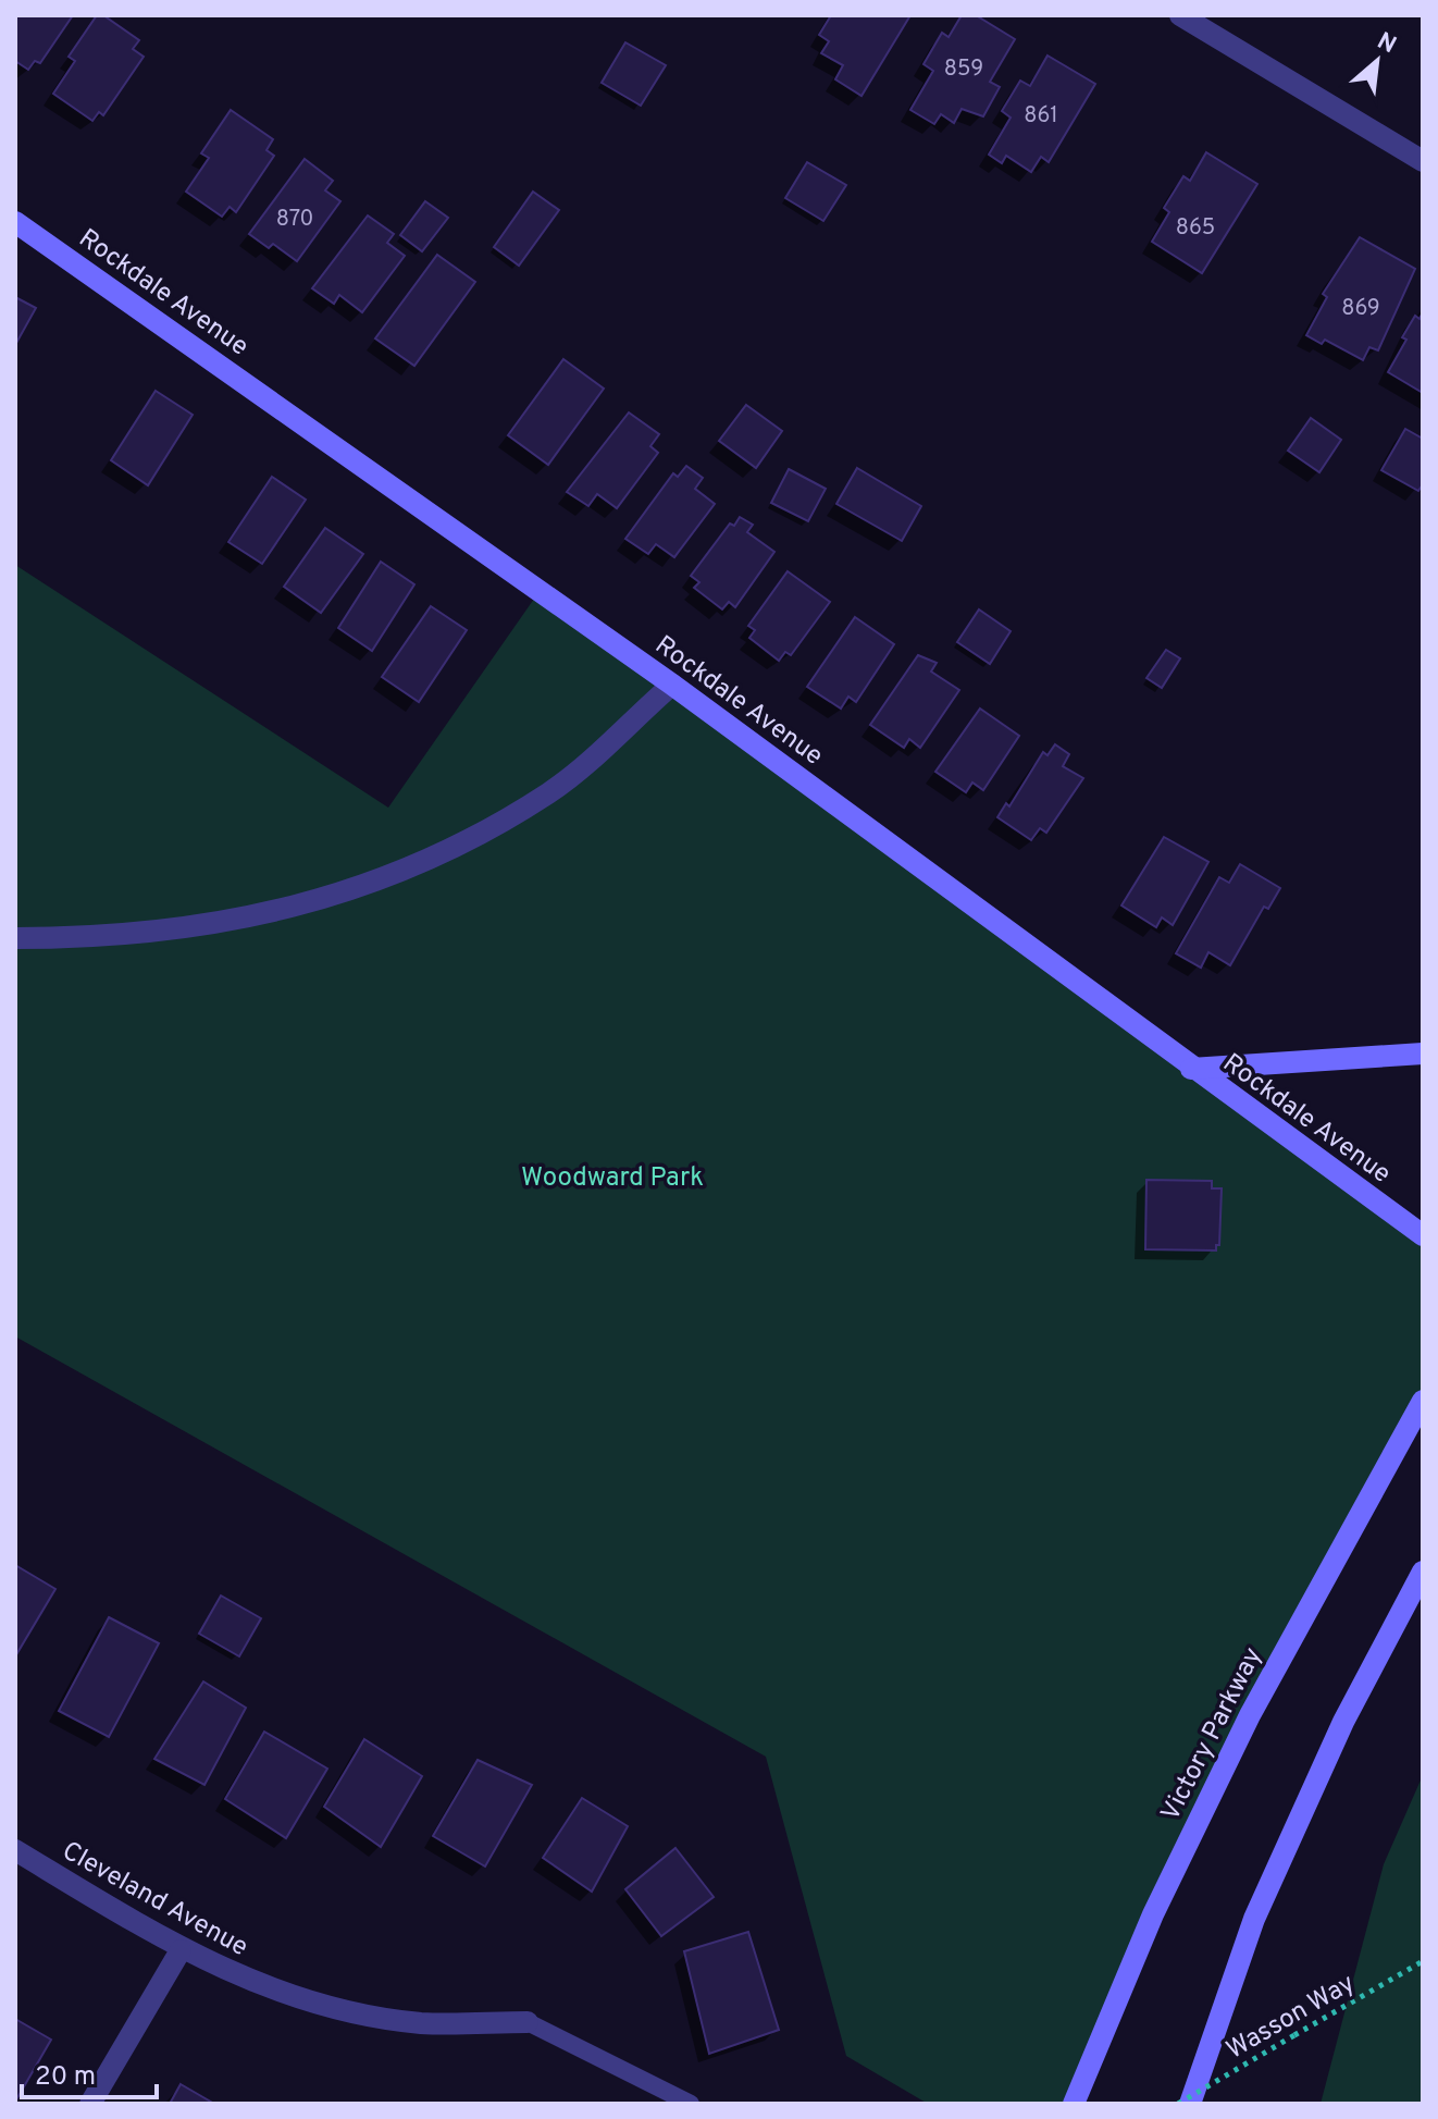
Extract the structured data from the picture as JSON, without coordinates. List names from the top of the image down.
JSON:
{
  "streets": {
    "street": ["Rockdale Avenue", "Victory Parkway", "Cleveland Avenue"],
    "path": ["Wasson Way"]
  },
  "parks": ["Woodward Park"],
  "house_numbers": [
    "859",
    "861",
    "870",
    "865",
    "869"
  ],
  "scale_bar": "20 m",
  "north": "top right"
}
